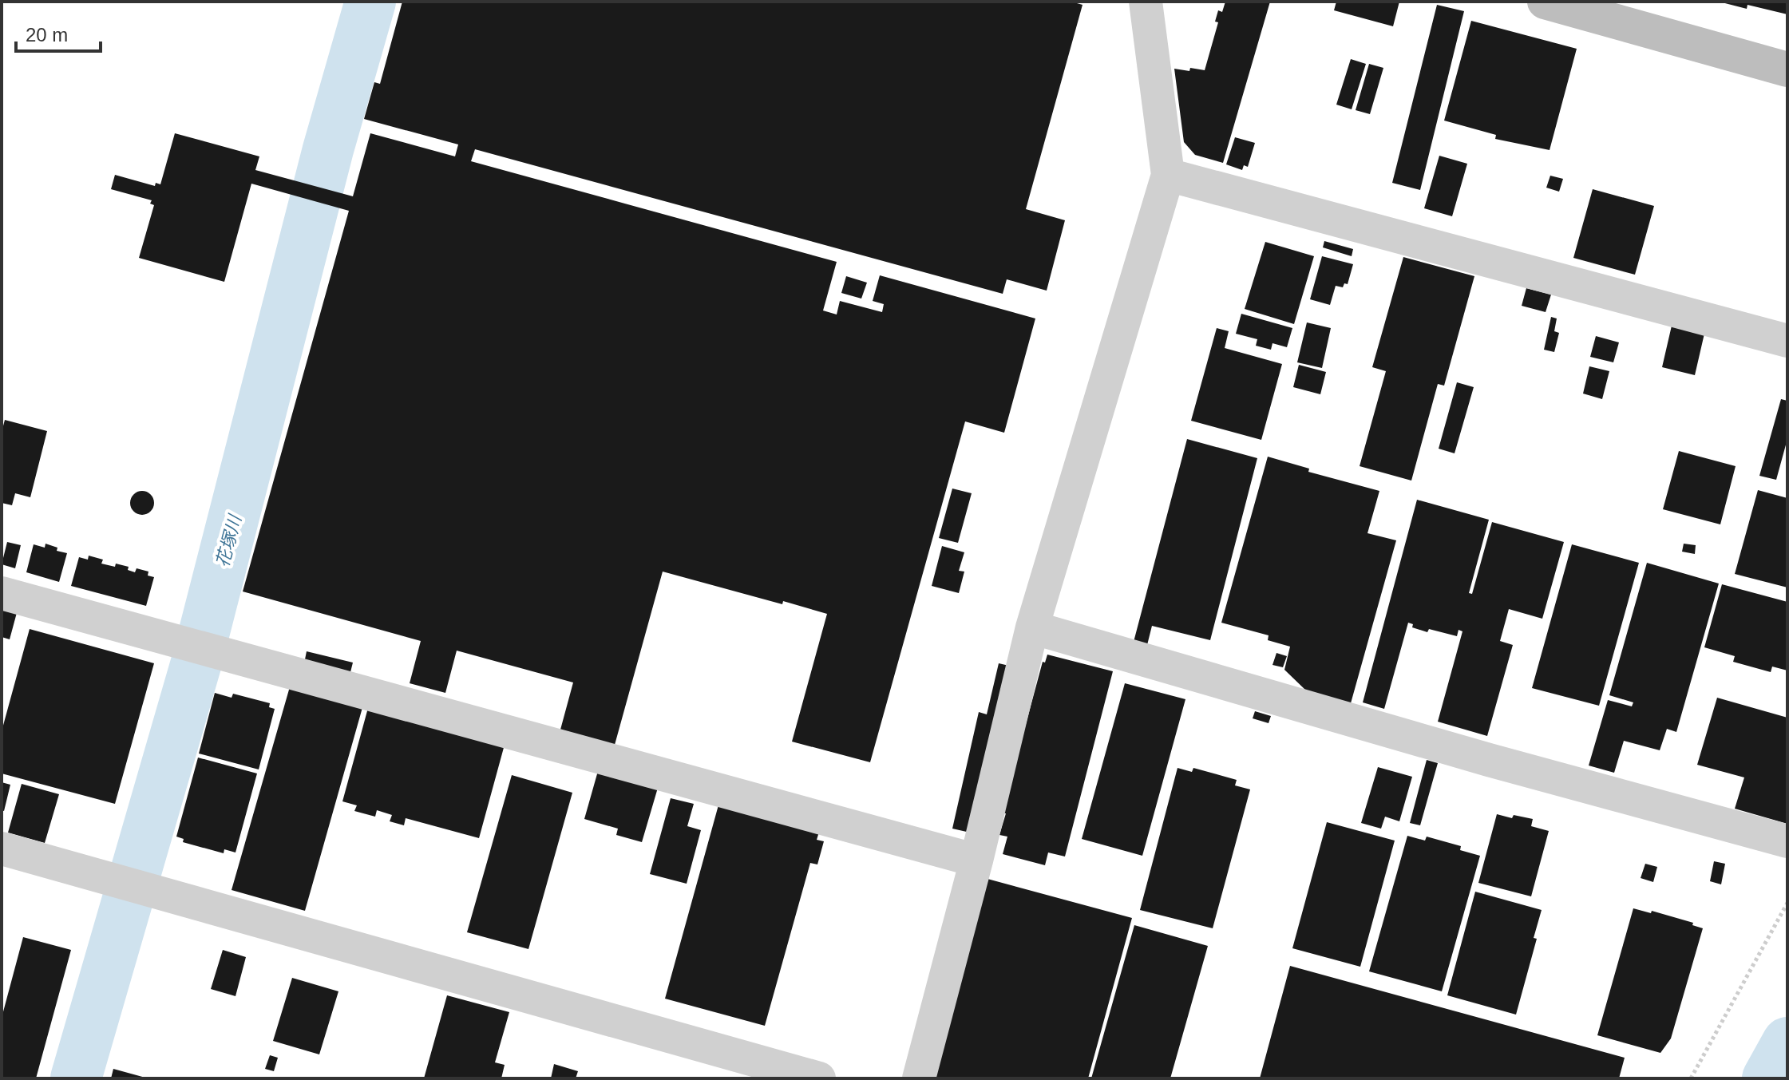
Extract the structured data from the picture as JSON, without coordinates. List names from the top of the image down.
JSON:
{
  "water": ["花塚川"],
  "scale_bar": "20 m"
}
